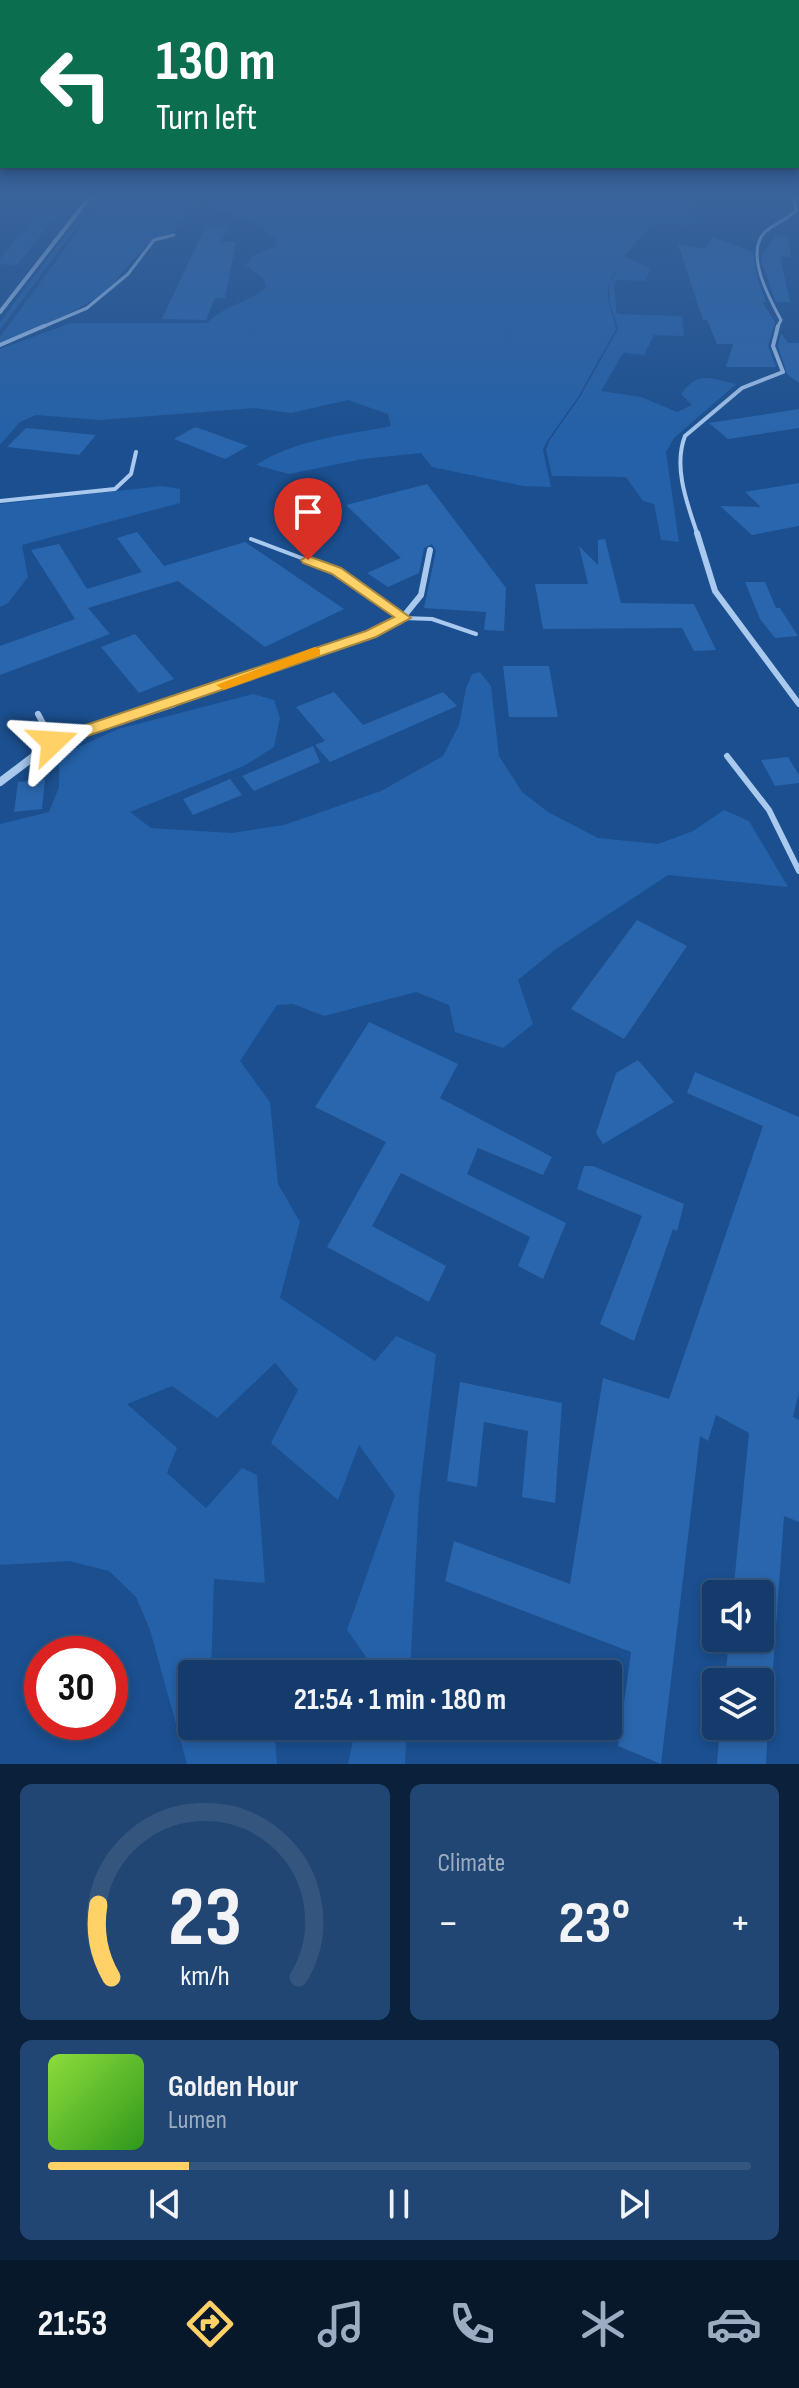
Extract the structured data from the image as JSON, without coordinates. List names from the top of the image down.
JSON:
{
  "page": {
    "turn": ["130 m", "Turn left"],
    "limit": "30",
    "trip": "21:54 · 1 min · 180 m",
    "tile": "Climate",
    "heat": ["−", "23°", "+"],
    "song": ["Golden Hour", "Lumen"],
    "tabs": "21:53",
    "gauge": ["23", "km/h"]
  }
}
